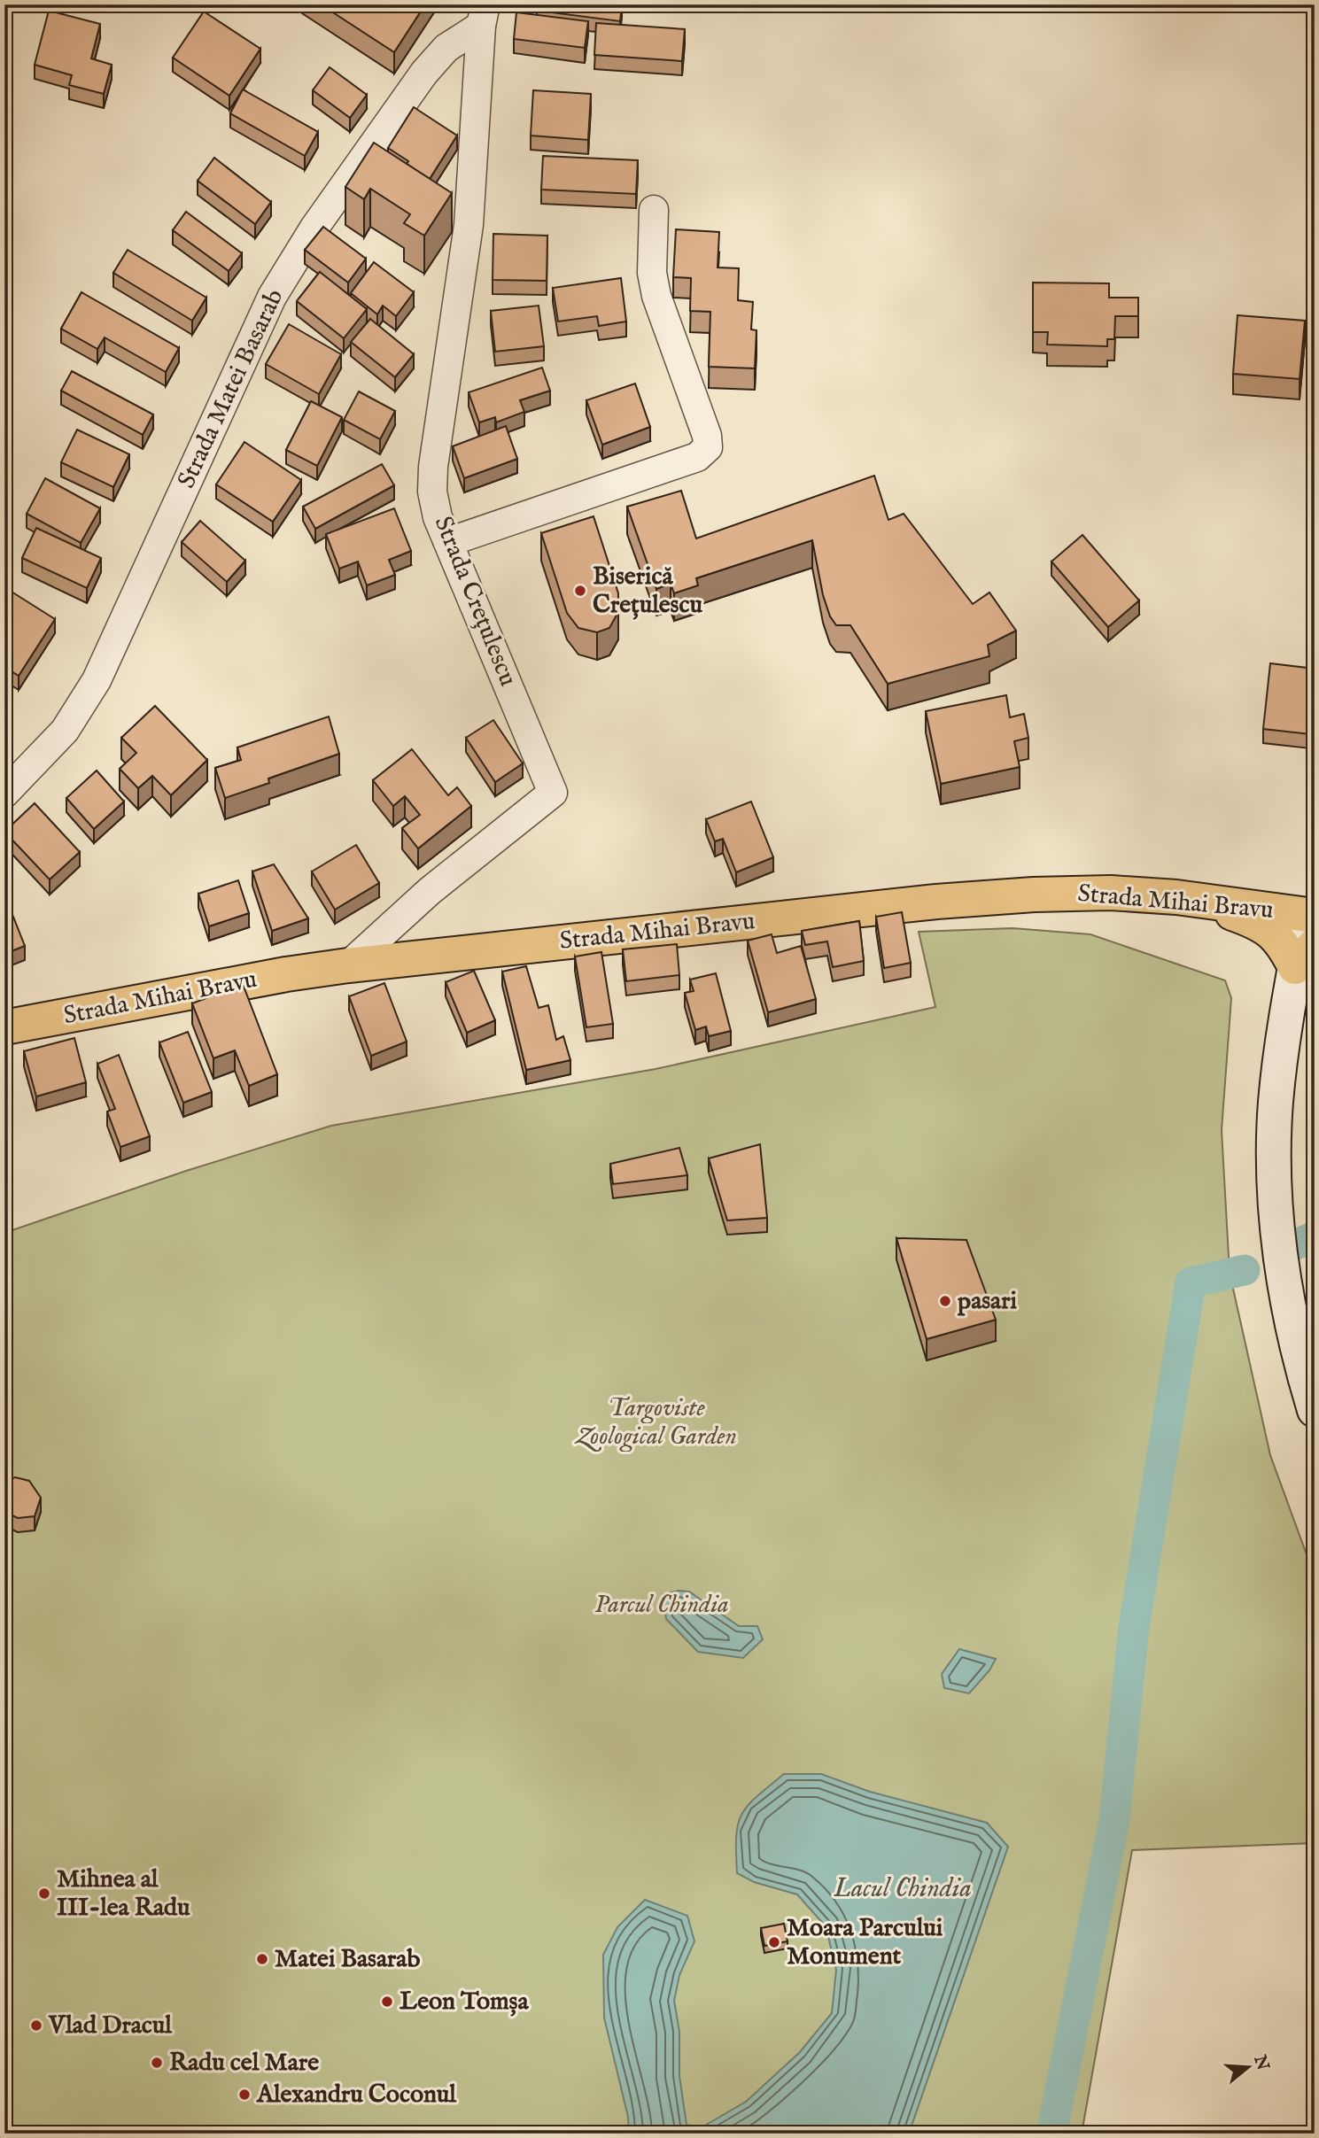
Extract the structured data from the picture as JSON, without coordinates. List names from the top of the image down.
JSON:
{
  "streets": {
    "main road": ["Strada Mihai Bravu"],
    "street": ["Strada Matei Basarab", "Strada Crețulescu"]
  },
  "crossings": [
    ["Strada Matei Basarab", "Strada Crețulescu"],
    ["Strada Crețulescu", "Strada Mihai Bravu"]
  ],
  "water": ["Lacul Chindia"],
  "parks": ["Targoviste Zoological Garden", "Parcul Chindia"],
  "places": [
    "Biserică Crețulescu",
    "pasari",
    "Mihnea al III-lea Radu",
    "Moara Parcului Monument",
    "Matei Basarab",
    "Leon Tomșa",
    "Vlad Dracul",
    "Radu cel Mare",
    "Alexandru Coconul"
  ],
  "north": "right"
}
